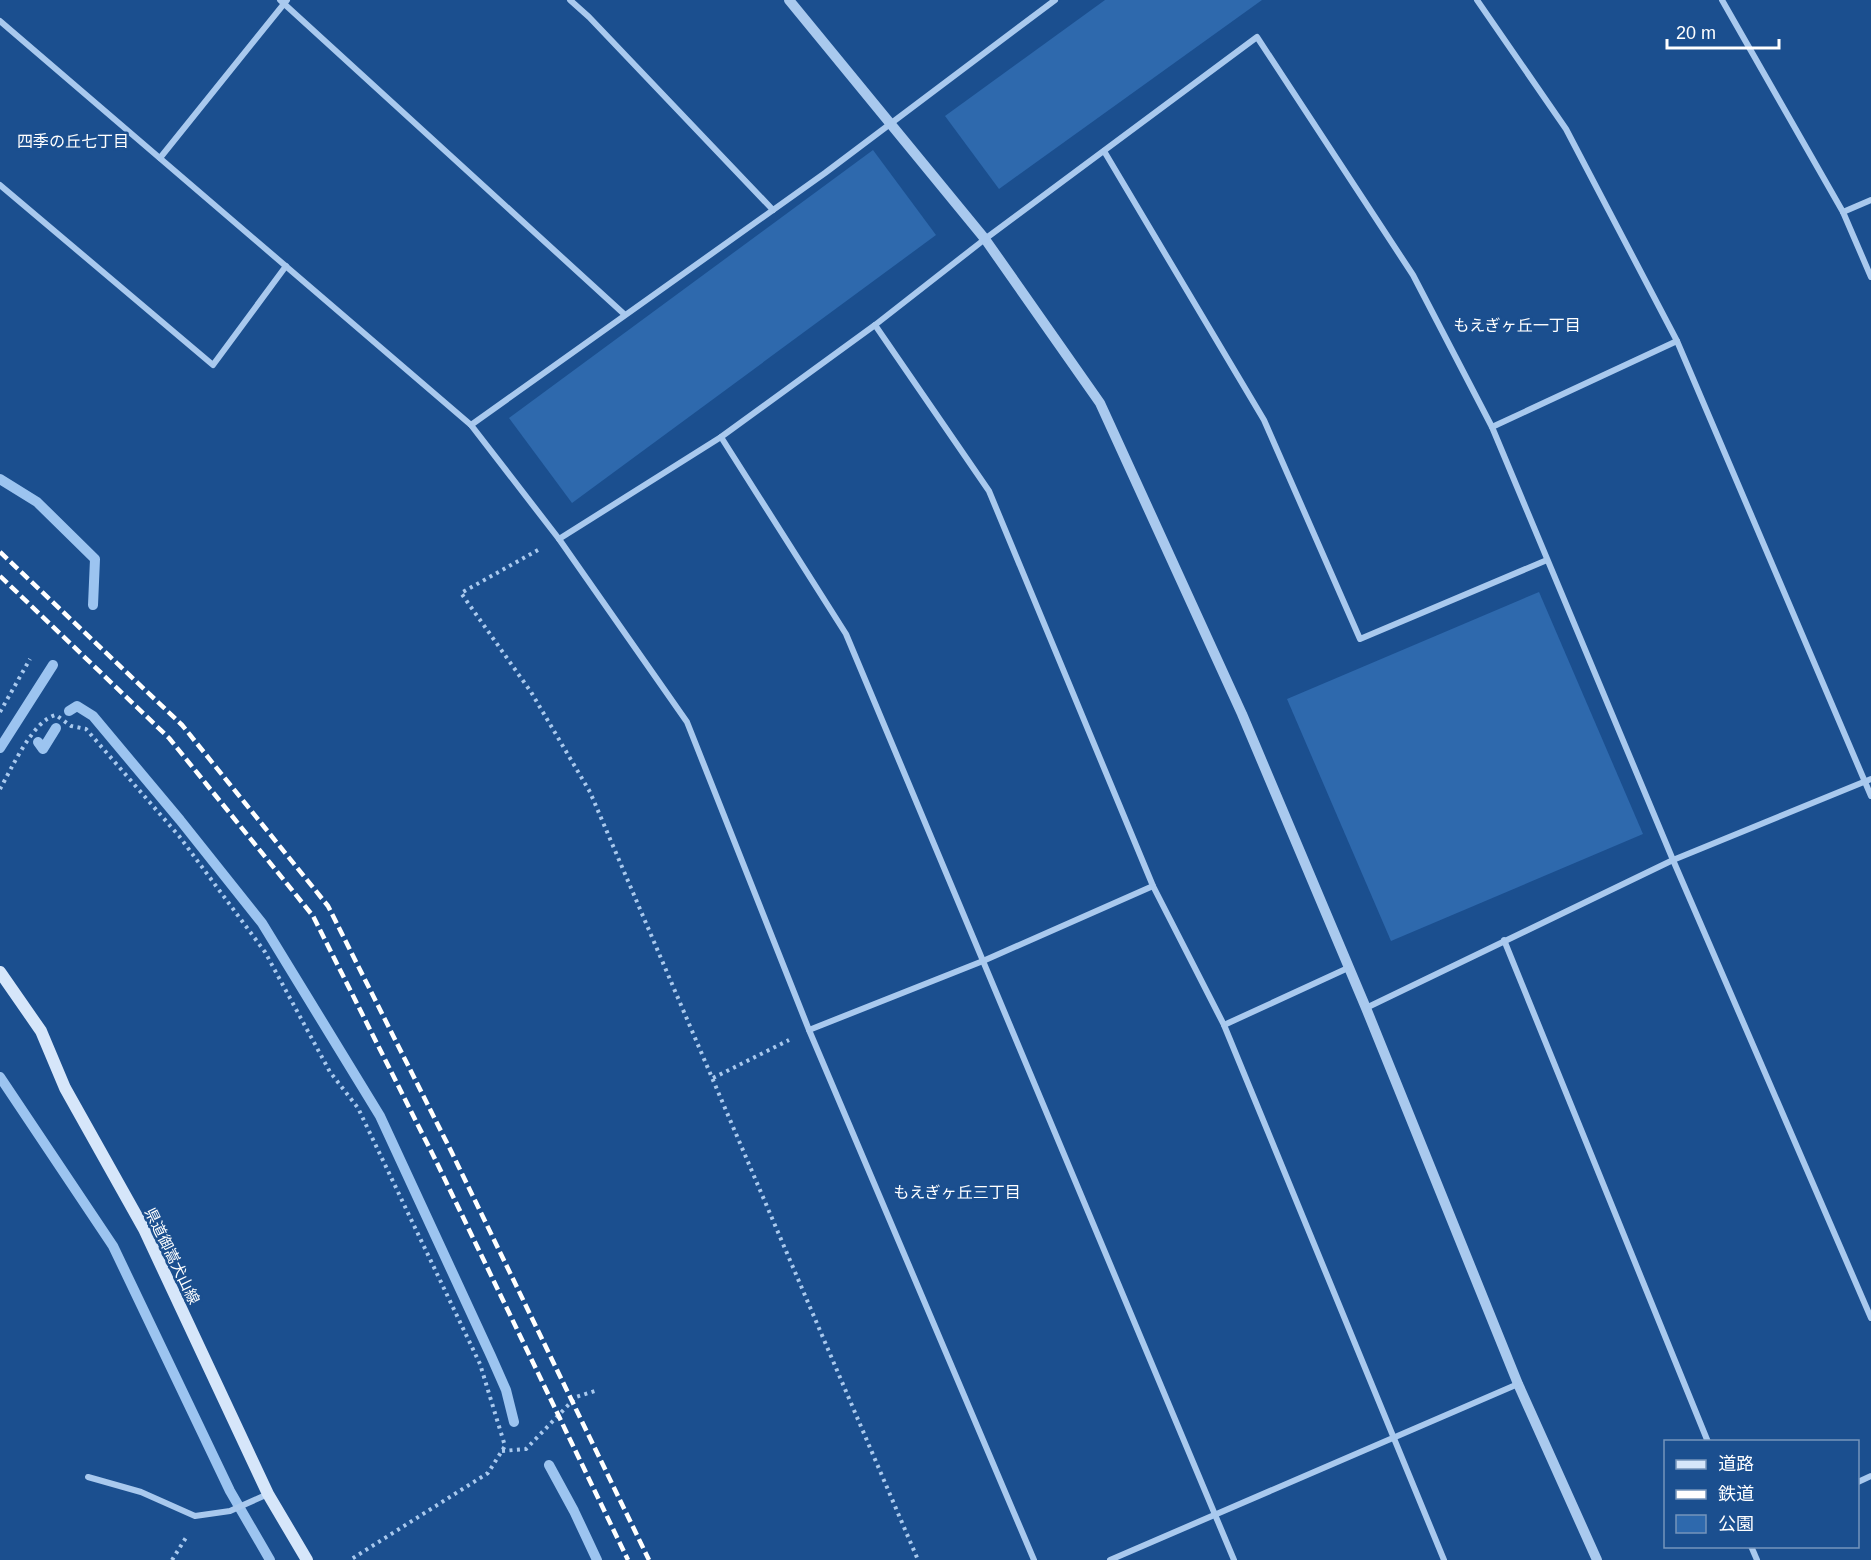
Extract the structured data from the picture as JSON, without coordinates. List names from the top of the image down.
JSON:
{
  "streets": {
    "main road": ["県道御嵩犬山線"]
  },
  "districts": ["四季の丘七丁目", "もえぎヶ丘一丁目", "もえぎヶ丘三丁目"],
  "legend": ["道路", "鉄道", "公園"],
  "scale_bar": "20 m"
}
